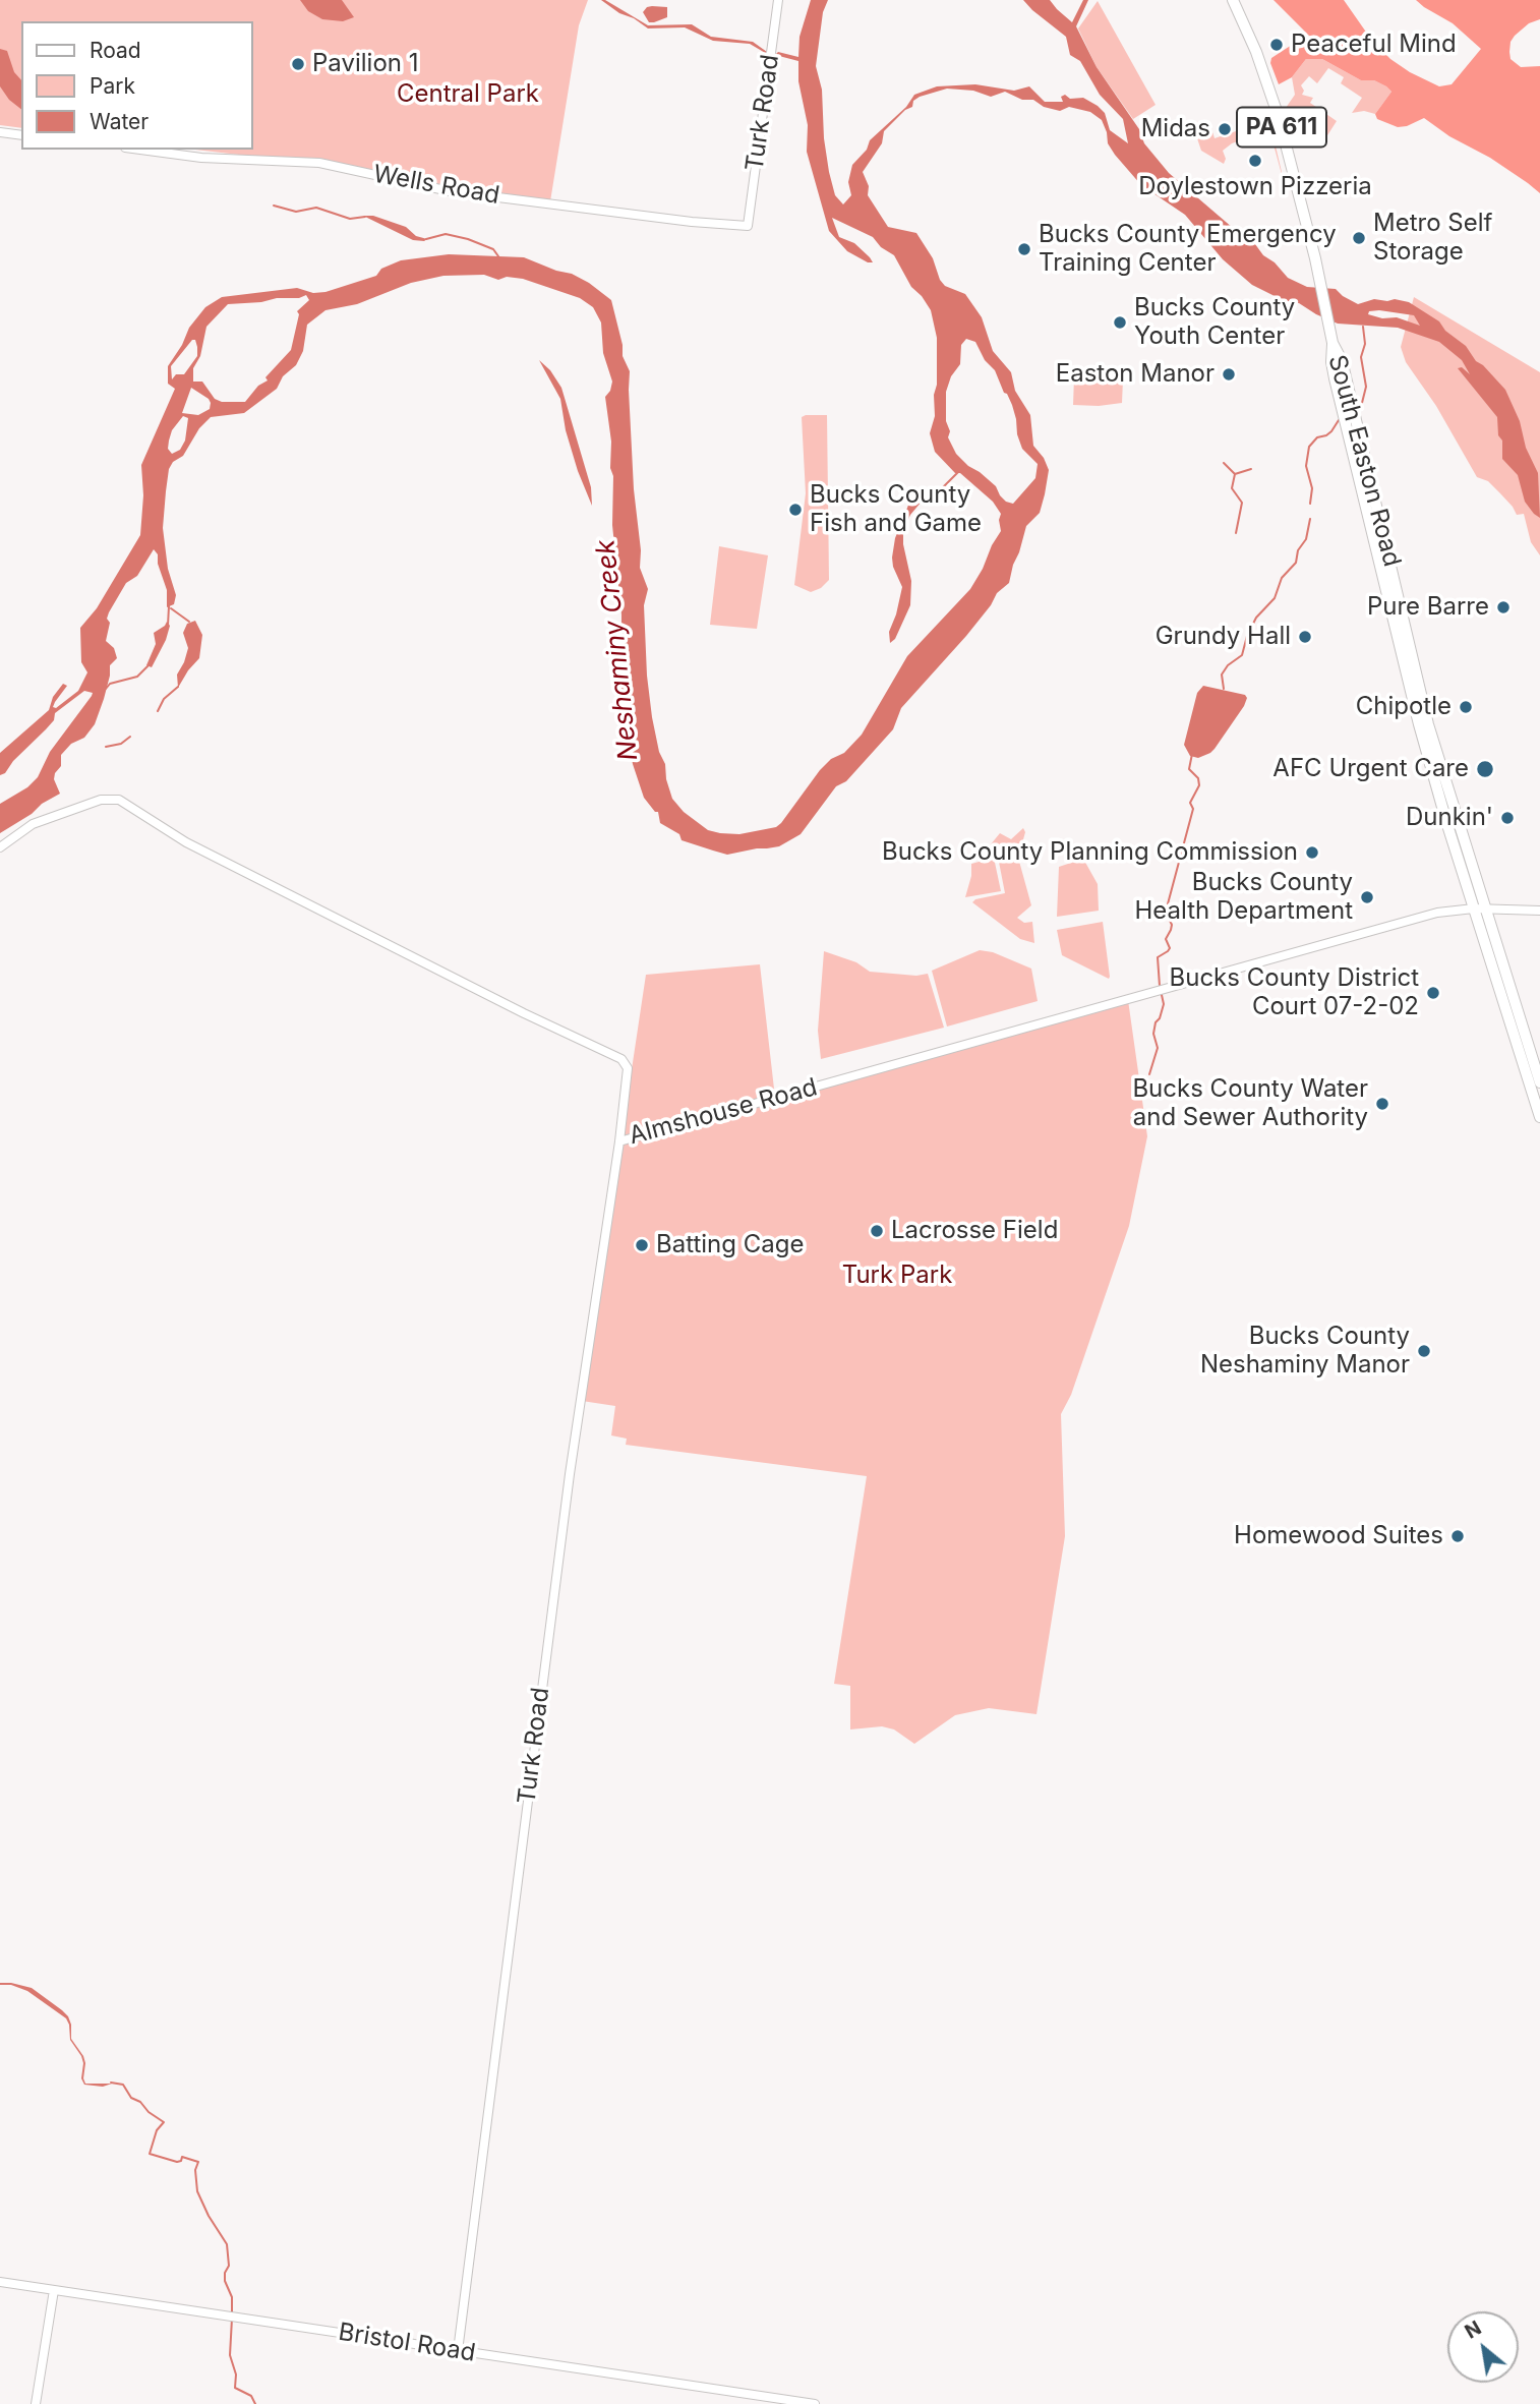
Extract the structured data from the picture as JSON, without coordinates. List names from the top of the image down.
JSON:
{
  "streets": {
    "highway": ["PA 611", "South Easton Road"],
    "street": [
      "Turk Road",
      "Wells Road",
      "Almshouse Road",
      "Bristol Road"
    ]
  },
  "crossings": [
    ["Turk Road", "Wells Road"],
    ["Turk Road", "Almshouse Road"],
    ["Turk Road", "Bristol Road"],
    ["PA 611", "South Easton Road"],
    ["PA 611", "Almshouse Road"],
    ["South Easton Road", "Almshouse Road"]
  ],
  "water": ["Neshaminy Creek"],
  "parks": ["Central Park", "Turk Park"],
  "places": [
    "Peaceful Mind",
    "Pavilion 1",
    "Midas",
    "Doylestown Pizzeria",
    "Metro Self Storage",
    "Bucks County Emergency Training Center",
    "Bucks County Youth Center",
    "Easton Manor",
    "Bucks County Fish and Game",
    "Pure Barre",
    "Grundy Hall",
    "Chipotle",
    "AFC Urgent Care",
    "Dunkin'",
    "Bucks County Planning Commission",
    "Bucks County Health Department",
    "Bucks County District Court 07-2-02",
    "Bucks County Water and Sewer Authority",
    "Lacrosse Field",
    "Batting Cage",
    "Bucks County Neshaminy Manor",
    "Homewood Suites"
  ],
  "legend": ["Road", "Park", "Water"],
  "north": "top left"
}
